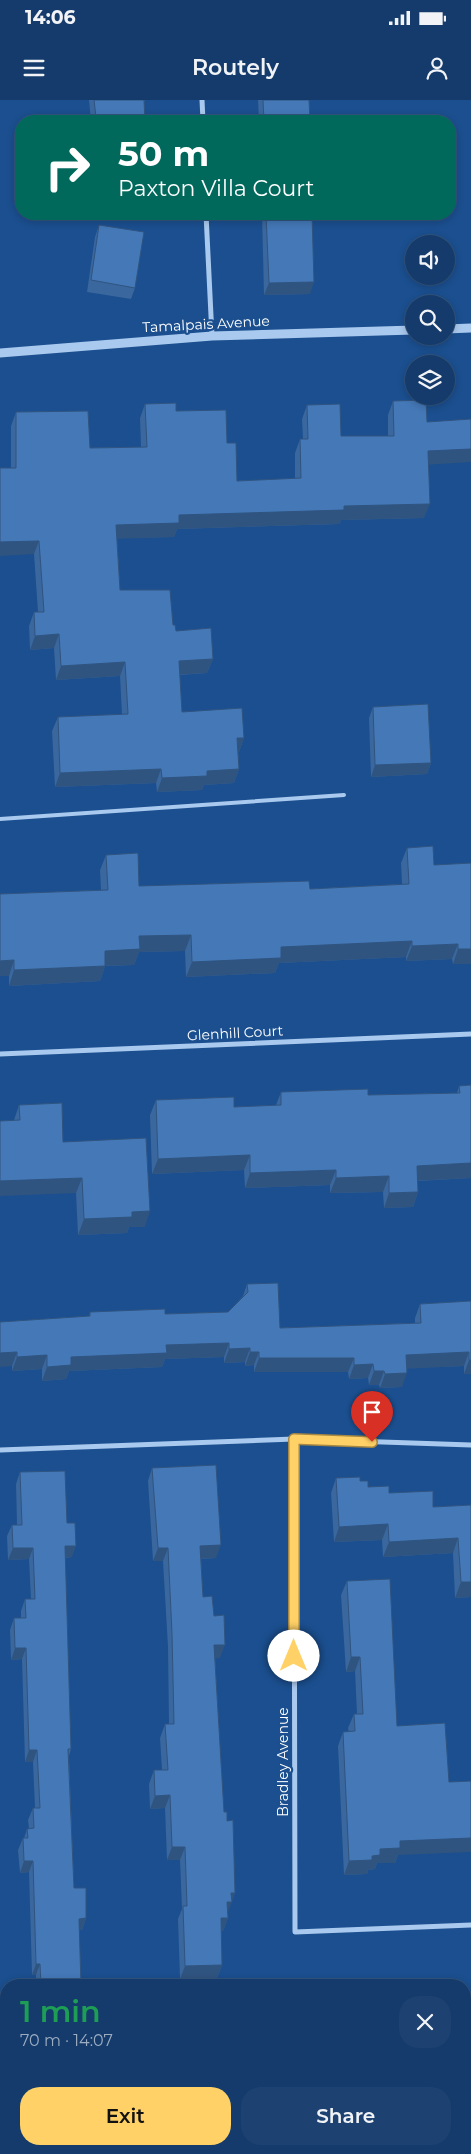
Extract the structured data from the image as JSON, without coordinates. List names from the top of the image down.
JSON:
{
  "streets": {
    "street": ["Tamalpais Avenue", "Glenhill Court", "Bradley Avenue"]
  },
  "page": {
    "status": "14:06",
    "header": "Routely",
    "turn": ["50 m", "Paxton Villa Court"],
    "heading": ["1 min", "70 m · 14:07"],
    "buttons": ["Exit", "Share"]
  }
}
